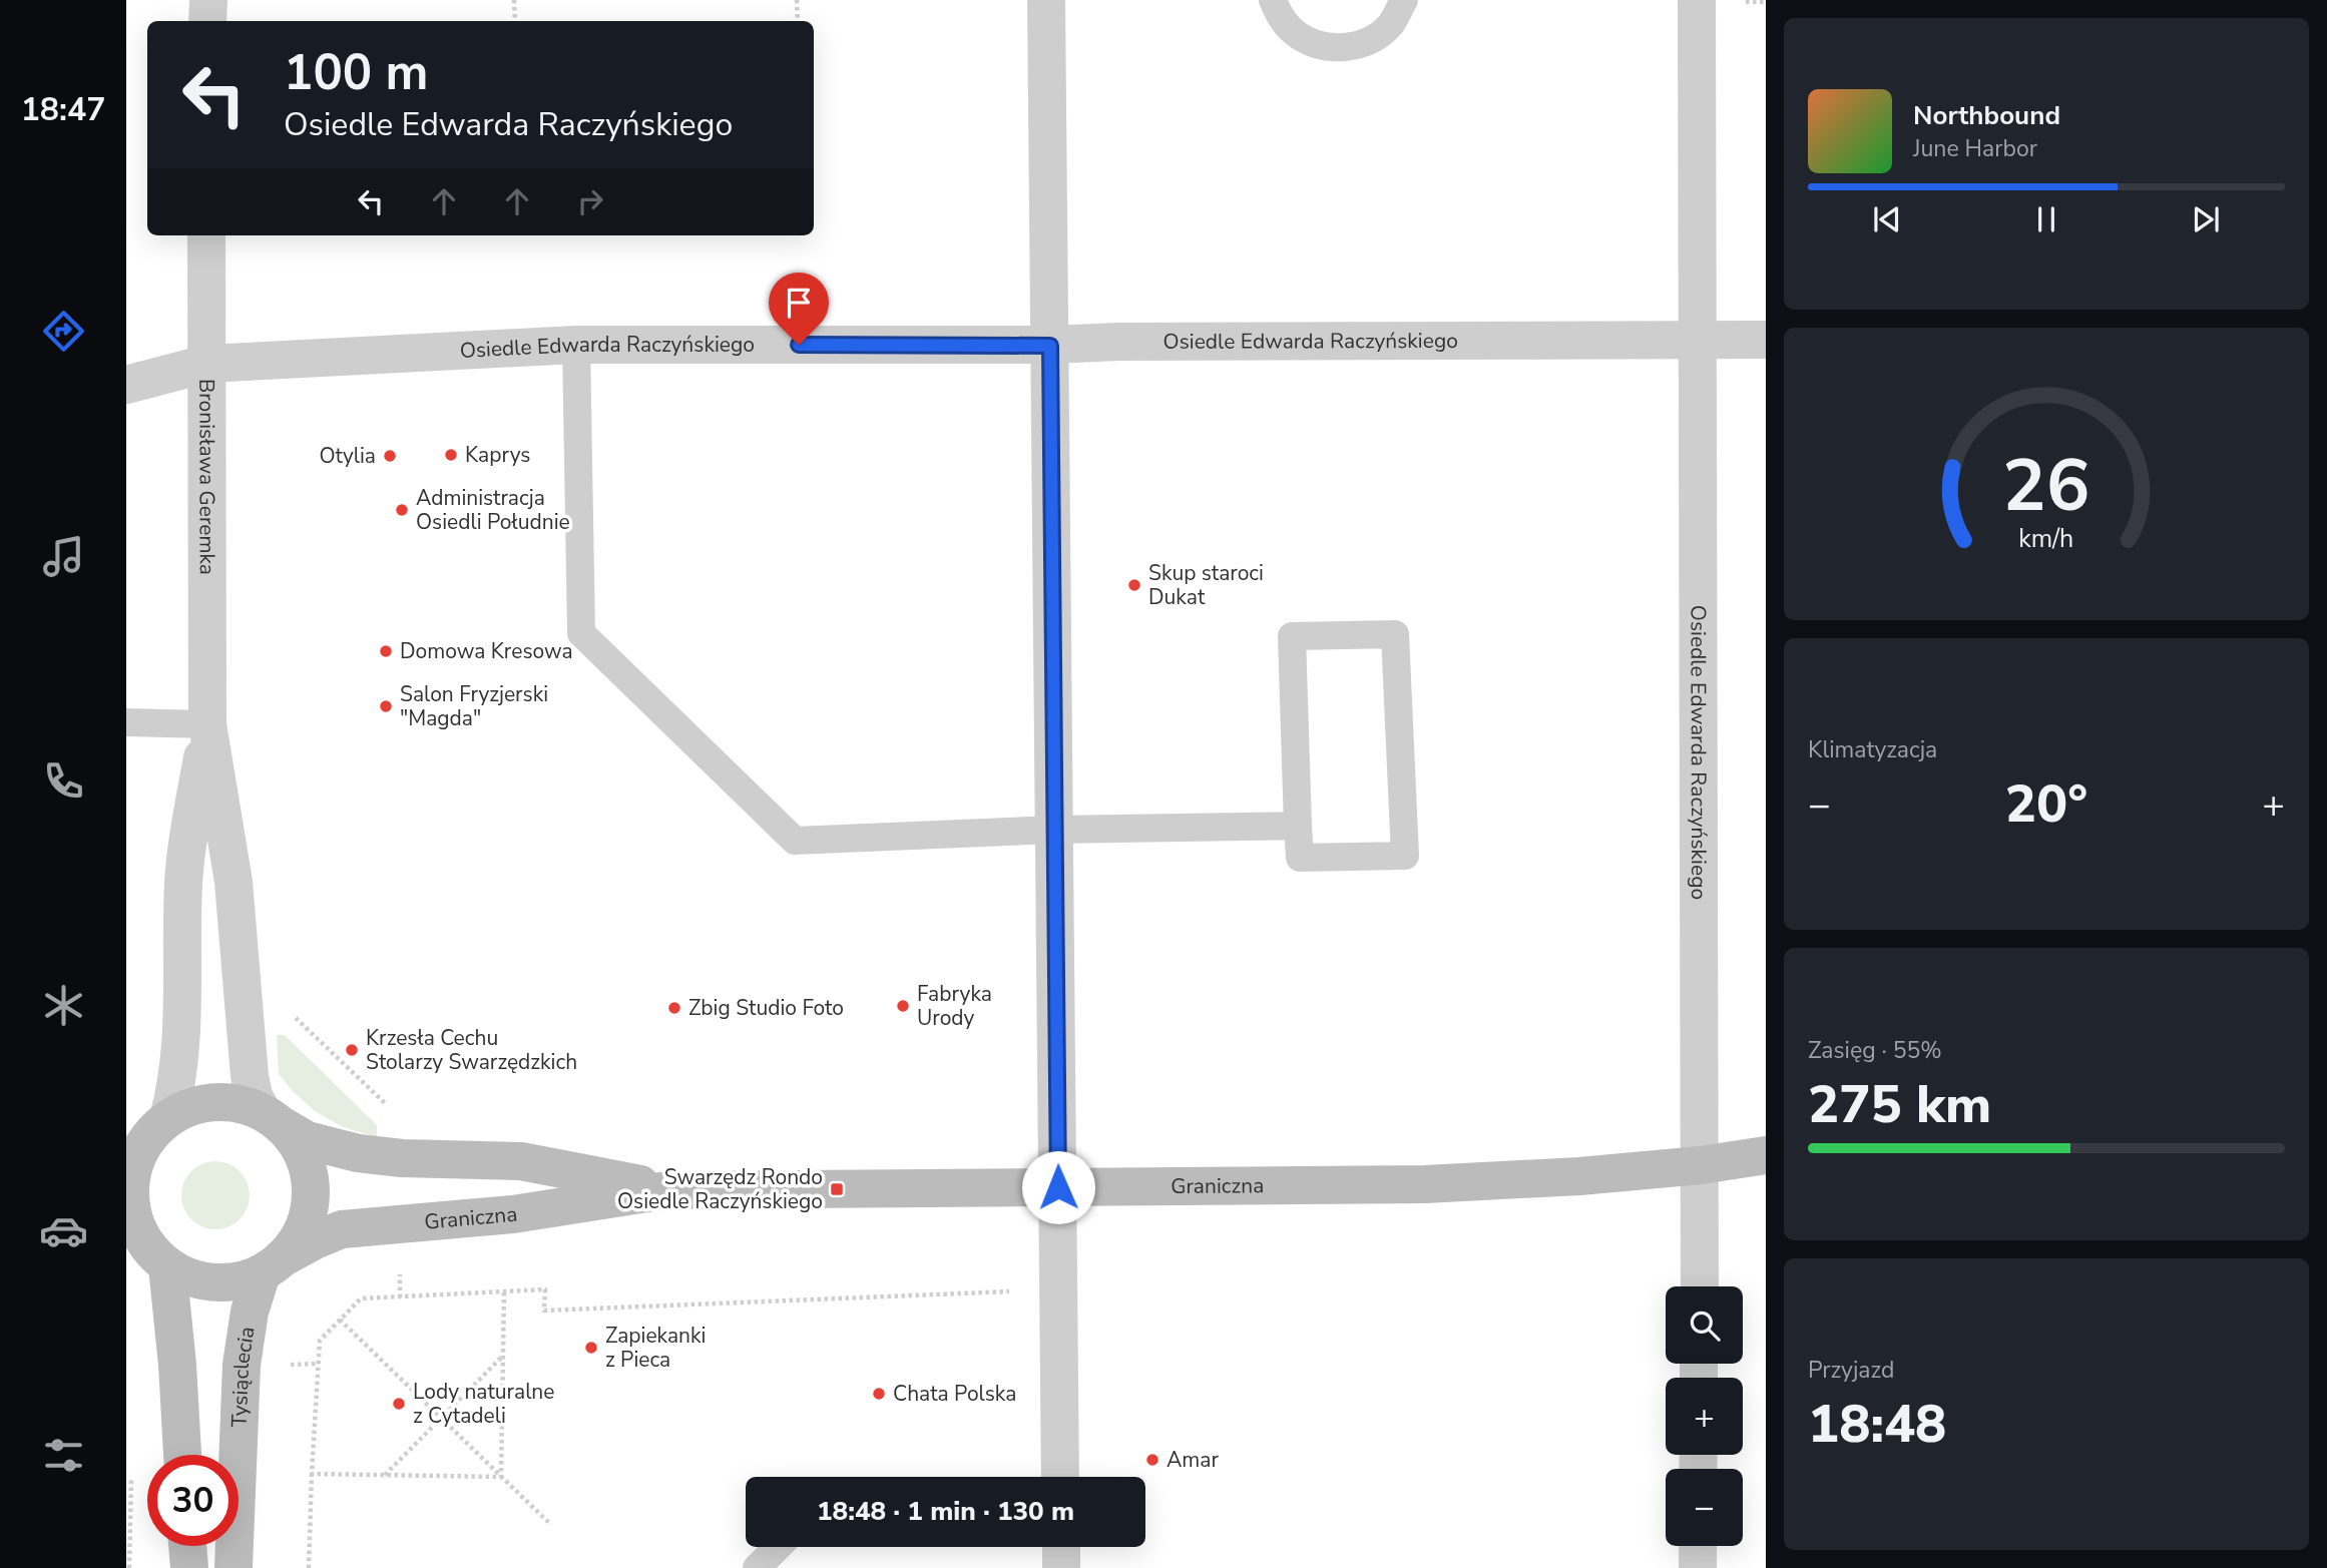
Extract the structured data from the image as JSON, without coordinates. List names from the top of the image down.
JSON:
{
  "streets": {
    "street": [
      "Osiedle Edwarda Raczyńskiego",
      "Bronisława Geremka",
      "Graniczna",
      "Tysiąclecia"
    ]
  },
  "crossings": [
    ["Osiedle Edwarda Raczyńskiego", "Bronisława Geremka"],
    ["Osiedle Edwarda Raczyńskiego", "Graniczna"],
    ["Bronisława Geremka", "Graniczna"],
    ["Bronisława Geremka", "Tysiąclecia"],
    ["Graniczna", "Tysiąclecia"]
  ],
  "places": {
    "other": [
      "Kaprys",
      "Otylia",
      "Administracja Osiedli Południe",
      "Skup staroci Dukat",
      "Domowa Kresowa",
      "Salon Fryzjerski \"Magda\"",
      "Fabryka Urody",
      "Zbig Studio Foto",
      "Krzesła Cechu Stolarzy Swarzędzkich",
      "Zapiekanki z Pieca",
      "Chata Polska",
      "Lody naturalne z Cytadeli",
      "Amar"
    ],
    "transit": ["Swarzędz Rondo Osiedle Raczyńskiego"]
  },
  "page": {
    "tabs": "18:47",
    "turn": ["100 m", "Osiedle Edwarda Raczyńskiego"],
    "song": ["Northbound", "June Harbor"],
    "tile": [
      "Klimatyzacja",
      ["Zasięg · 55%", "275 km"],
      ["Przyjazd", "18:48"]
    ],
    "heat": ["−", "20°", "+"],
    "map_buttons": ["+", "−"],
    "limit": "30",
    "trip": "18:48 · 1 min · 130 m",
    "gauge": ["26", "km/h"]
  }
}
